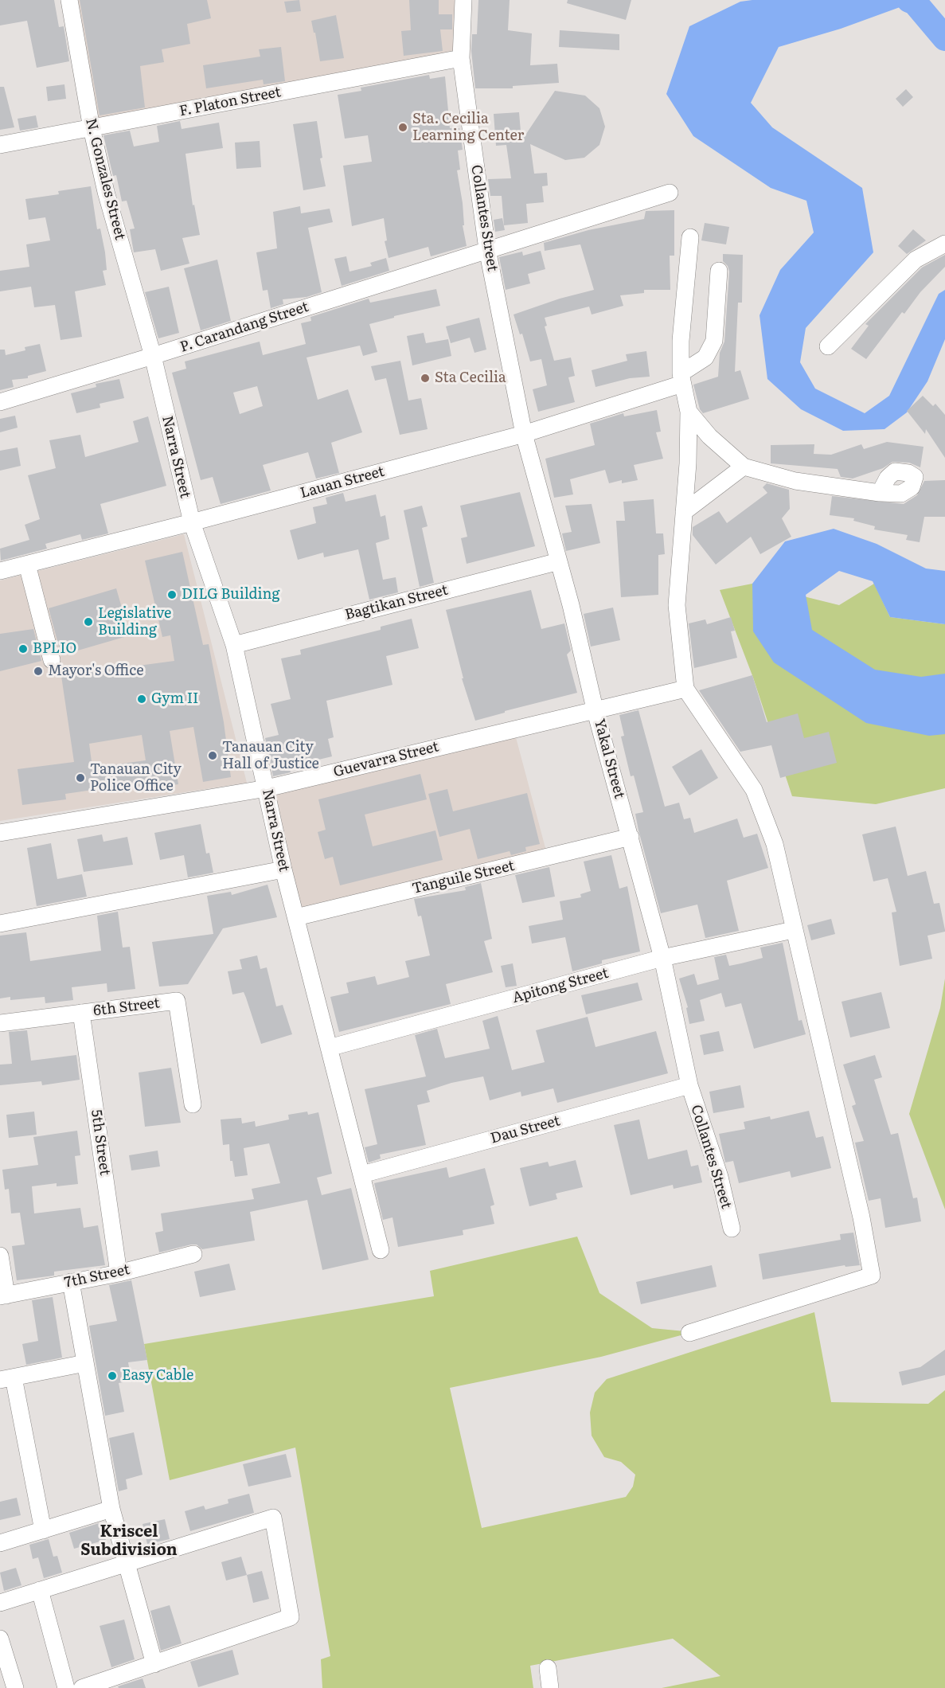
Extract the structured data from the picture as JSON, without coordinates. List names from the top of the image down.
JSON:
{
  "streets": {
    "street": [
      "F. Platon Street",
      "N. Gonzales Street",
      "Collantes Street",
      "P. Carandang Street",
      "Narra Street",
      "Lauan Street",
      "Bagtikan Street",
      "Yakal Street",
      "Guevarra Street",
      "Tanguile Street",
      "Apitong Street",
      "6th Street",
      "Dau Street",
      "5th Street",
      "7th Street"
    ]
  },
  "crossings": [
    ["F. Platon Street", "N. Gonzales Street"],
    ["F. Platon Street", "Collantes Street"],
    ["N. Gonzales Street", "P. Carandang Street"],
    ["N. Gonzales Street", "Narra Street"],
    ["Collantes Street", "P. Carandang Street"],
    ["Collantes Street", "Lauan Street"],
    ["Collantes Street", "Yakal Street"],
    ["Collantes Street", "Dau Street"],
    ["P. Carandang Street", "Narra Street"],
    ["Narra Street", "Lauan Street"],
    ["Narra Street", "Bagtikan Street"],
    ["Narra Street", "Guevarra Street"],
    ["Narra Street", "Tanguile Street"],
    ["Narra Street", "Apitong Street"],
    ["Narra Street", "Dau Street"],
    ["Lauan Street", "Yakal Street"],
    ["Bagtikan Street", "Yakal Street"],
    ["Yakal Street", "Guevarra Street"],
    ["Yakal Street", "Tanguile Street"],
    ["Yakal Street", "Apitong Street"],
    ["Yakal Street", "Dau Street"],
    ["6th Street", "5th Street"],
    ["5th Street", "7th Street"]
  ],
  "districts": ["Kriscel Subdivision"],
  "places": [
    "Sta. Cecilia Learning Center",
    "Sta Cecilia",
    "DILG Building",
    "Legislative Building",
    "BPLIO",
    "Mayor's Office",
    "Gym II",
    "Tanauan City Hall of Justice",
    "Tanauan City Police Office",
    "Easy Cable"
  ]
}
